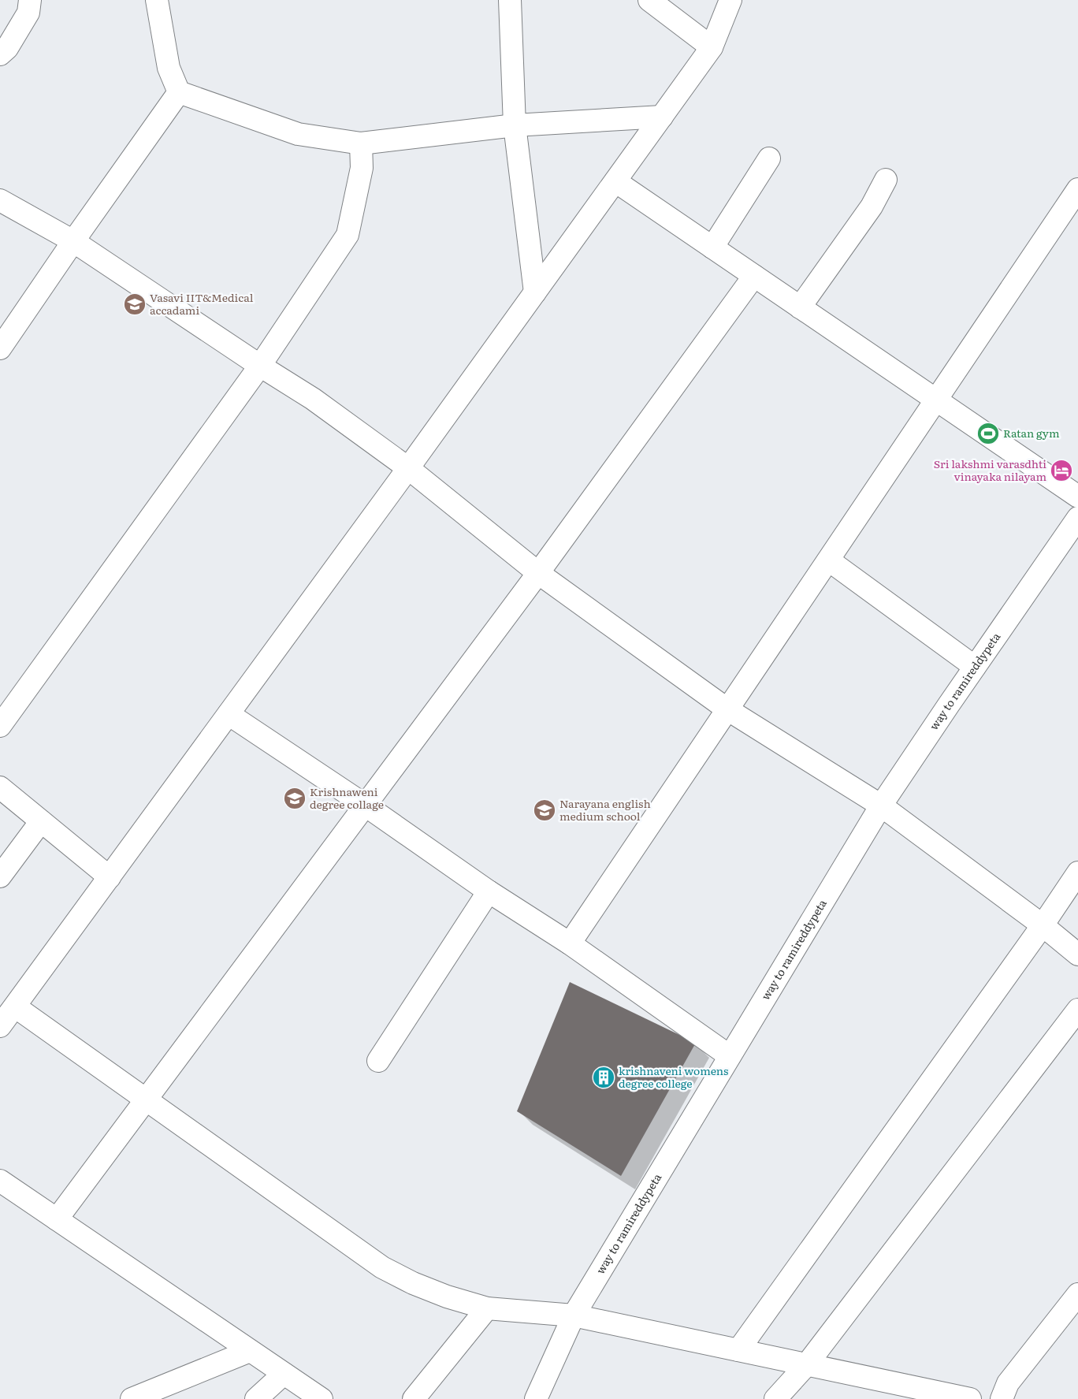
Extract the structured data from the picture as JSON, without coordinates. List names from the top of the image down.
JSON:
{
  "streets": {
    "street": ["way to ramireddypeta"]
  },
  "places": {
    "school or university": ["Vasavi IIT&Medical accadami", "Krishnaweni degree collage", "Narayana english medium school"],
    "sports": ["Ratan gym"],
    "hotel": ["Sri lakshmi varasdhti vinayaka nilayam"],
    "building": ["krishnaveni womens degree college"]
  }
}
